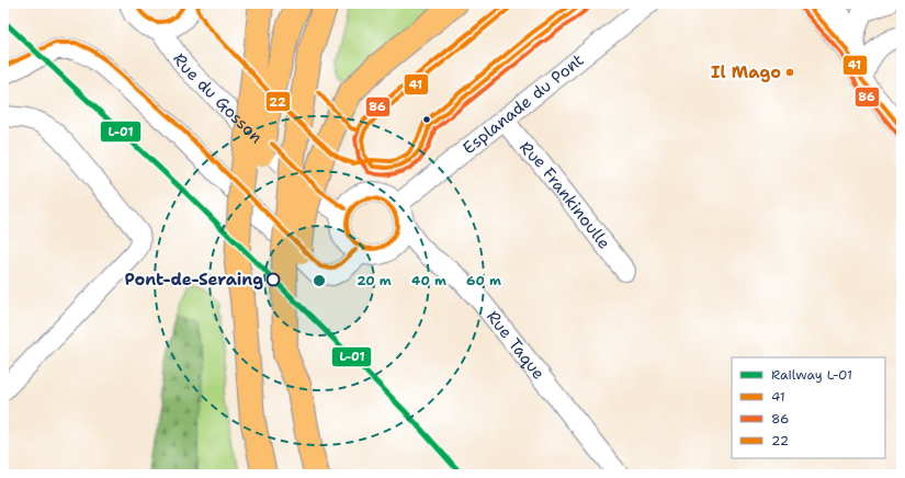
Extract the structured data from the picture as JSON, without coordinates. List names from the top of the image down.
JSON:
{
  "streets": {
    "street": [
      "Rue du Gosson",
      "Esplanade du Pont",
      "Rue Frankinoulle",
      "Rue Taque"
    ]
  },
  "crossings": [
    ["Rue du Gosson", "Esplanade du Pont"],
    ["Rue du Gosson", "Rue Taque"],
    ["Esplanade du Pont", "Rue Frankinoulle"],
    ["Esplanade du Pont", "Rue Taque"]
  ],
  "places": ["Il Mago", "Pont-de-Seraing"],
  "lines": [
    "transit line 41",
    "transit line 86",
    "transit line 22",
    "rail line L-01"
  ],
  "legend": [
    "Railway L-01",
    "41",
    "86",
    "22"
  ],
  "rings": ["20 m", "40 m", "60 m"]
}
